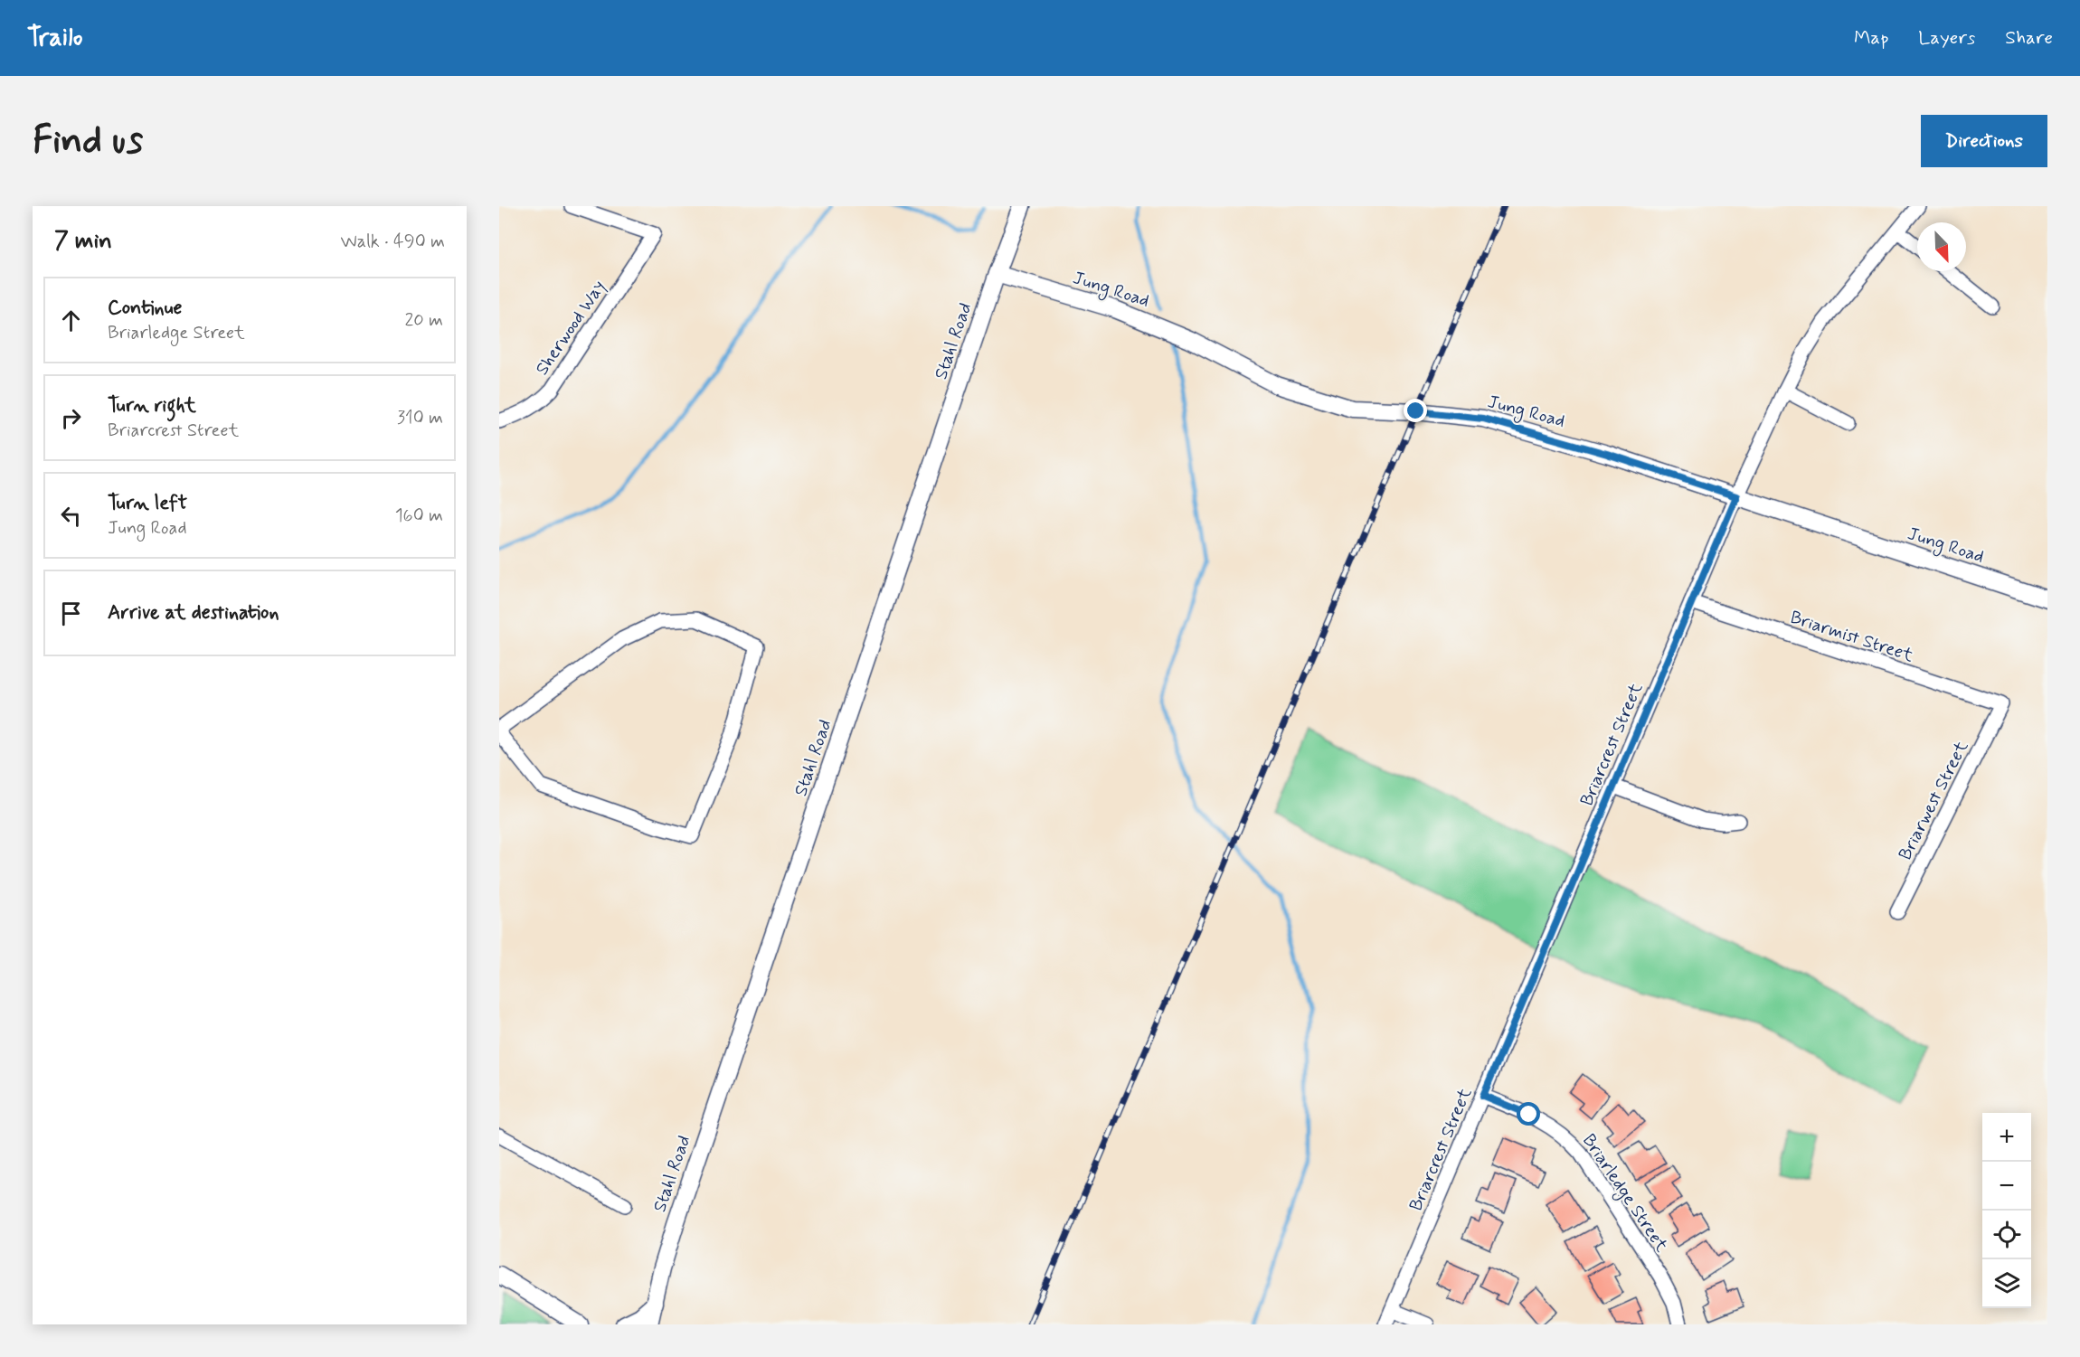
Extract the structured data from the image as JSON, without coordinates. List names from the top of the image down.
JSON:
{
  "streets": {
    "street": [
      "Jung Road",
      "Sherwood Way",
      "Stahl Road",
      "Briarmist Street",
      "Briarcrest Street",
      "Briarwest Street",
      "Briarledge Street"
    ]
  },
  "crossings": [
    ["Jung Road", "Stahl Road"],
    ["Jung Road", "Briarcrest Street"],
    ["Briarmist Street", "Briarcrest Street"],
    ["Briarmist Street", "Briarwest Street"],
    ["Briarcrest Street", "Briarledge Street"]
  ],
  "north": "bottom right",
  "page": {
    "header": "Trailo",
    "nav": ["Map", "Layers", "Share"],
    "buttons": "Directions",
    "title": "Find us",
    "heading": ["7 min", "Walk · 490 m"],
    "list": [
      ["Continue", "Briarledge Street", "20 m"],
      ["Turn right", "Briarcrest Street", "310 m"],
      ["Turn left", "Jung Road", "160 m"],
      "Arrive at destination"
    ],
    "map_buttons": ["+", "−"]
  }
}
